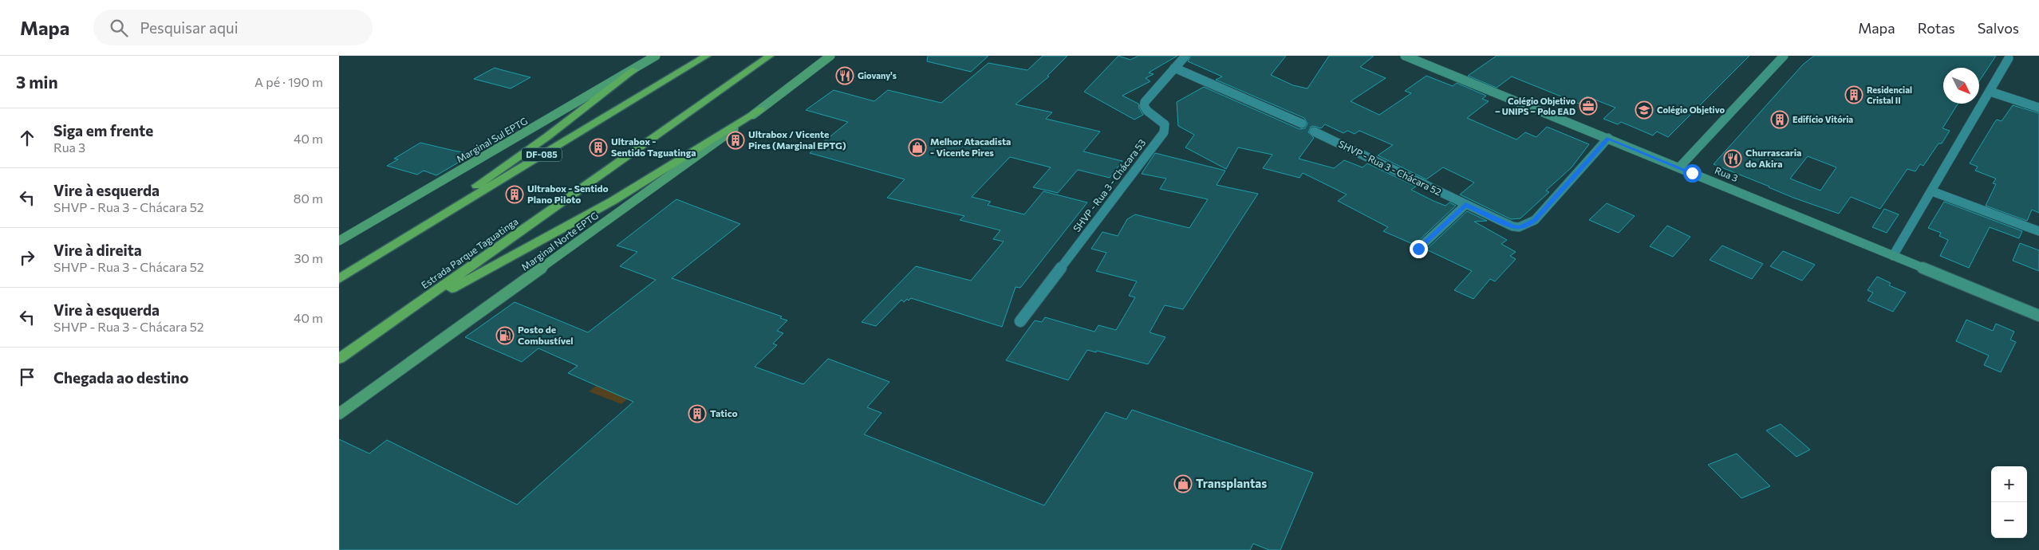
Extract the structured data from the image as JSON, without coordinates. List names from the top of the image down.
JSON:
{
  "streets": {
    "highway": ["DF-085", "Estrada Parque Taguatinga"],
    "main road": ["Marginal Sul EPTG", "Rua 3", "Marginal Norte EPTG"],
    "street": ["SHVP - Rua 3 - Chácara 52", "SHVP - Rua 3 - Chácara 53"]
  },
  "crossings": [
    ["SHVP - Rua 3 - Chácara 52", "Rua 3"]
  ],
  "places": {
    "restaurant": ["Giovany's", "Churrascaria do Akira"],
    "building": [
      "Residencial Cristal II",
      "Edifício Vitória",
      "Ultrabox / Vicente Pires (Marginal EPTG)",
      "Ultrabox - Sentido Taguatinga",
      "Ultrabox - Sentido Plano Piloto",
      "Tatico"
    ],
    "office": ["Colégio Objetivo – UNIPS – Polo EAD"],
    "school or university": ["Colégio Objetivo"],
    "shop": ["Melhor Atacadista - Vicente Pires", "Transplantas"],
    "fuel station": ["Posto de Combustível"]
  },
  "north": "bottom right",
  "page": {
    "header": "Mapa",
    "search": "Pesquisar aqui",
    "nav": ["Mapa", "Rotas", "Salvos"],
    "heading": ["3 min", "A pé · 190 m"],
    "list": [
      ["Siga em frente", "Rua 3", "40 m"],
      ["Vire à esquerda", "SHVP - Rua 3 - Chácara 52", "80 m"],
      ["Vire à direita", "SHVP - Rua 3 - Chácara 52", "30 m"],
      ["Vire à esquerda", "SHVP - Rua 3 - Chácara 52", "40 m"],
      "Chegada ao destino"
    ],
    "map_buttons": ["+", "−"]
  }
}
